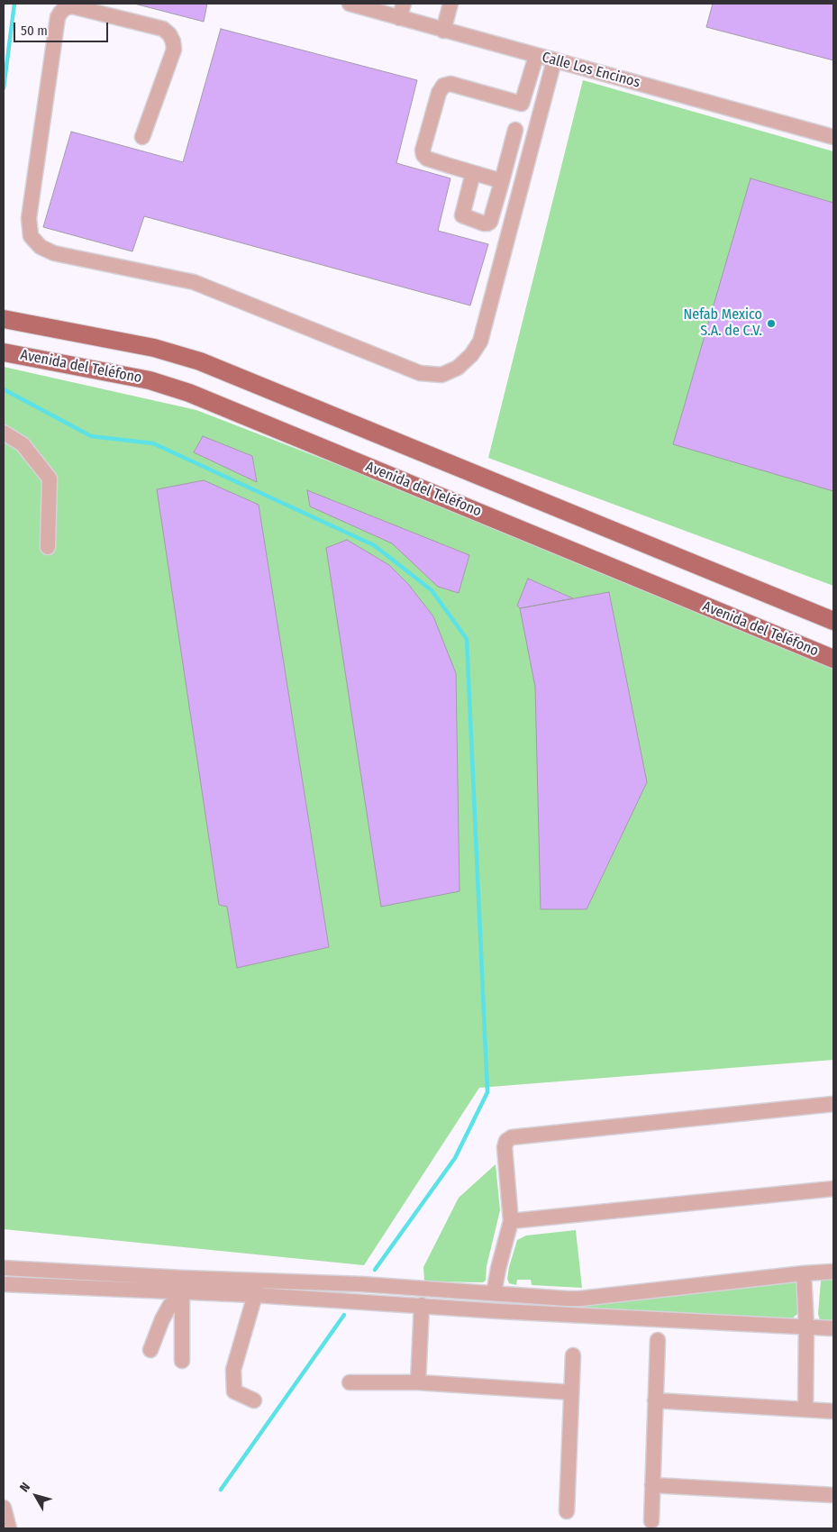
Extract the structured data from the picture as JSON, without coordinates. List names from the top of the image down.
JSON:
{
  "streets": {
    "main road": ["Avenida del Teléfono"],
    "street": ["Calle Los Encinos"]
  },
  "places": ["Nefab Mexico S.A. de C.V."],
  "scale_bar": "50 m",
  "north": "top left"
}
